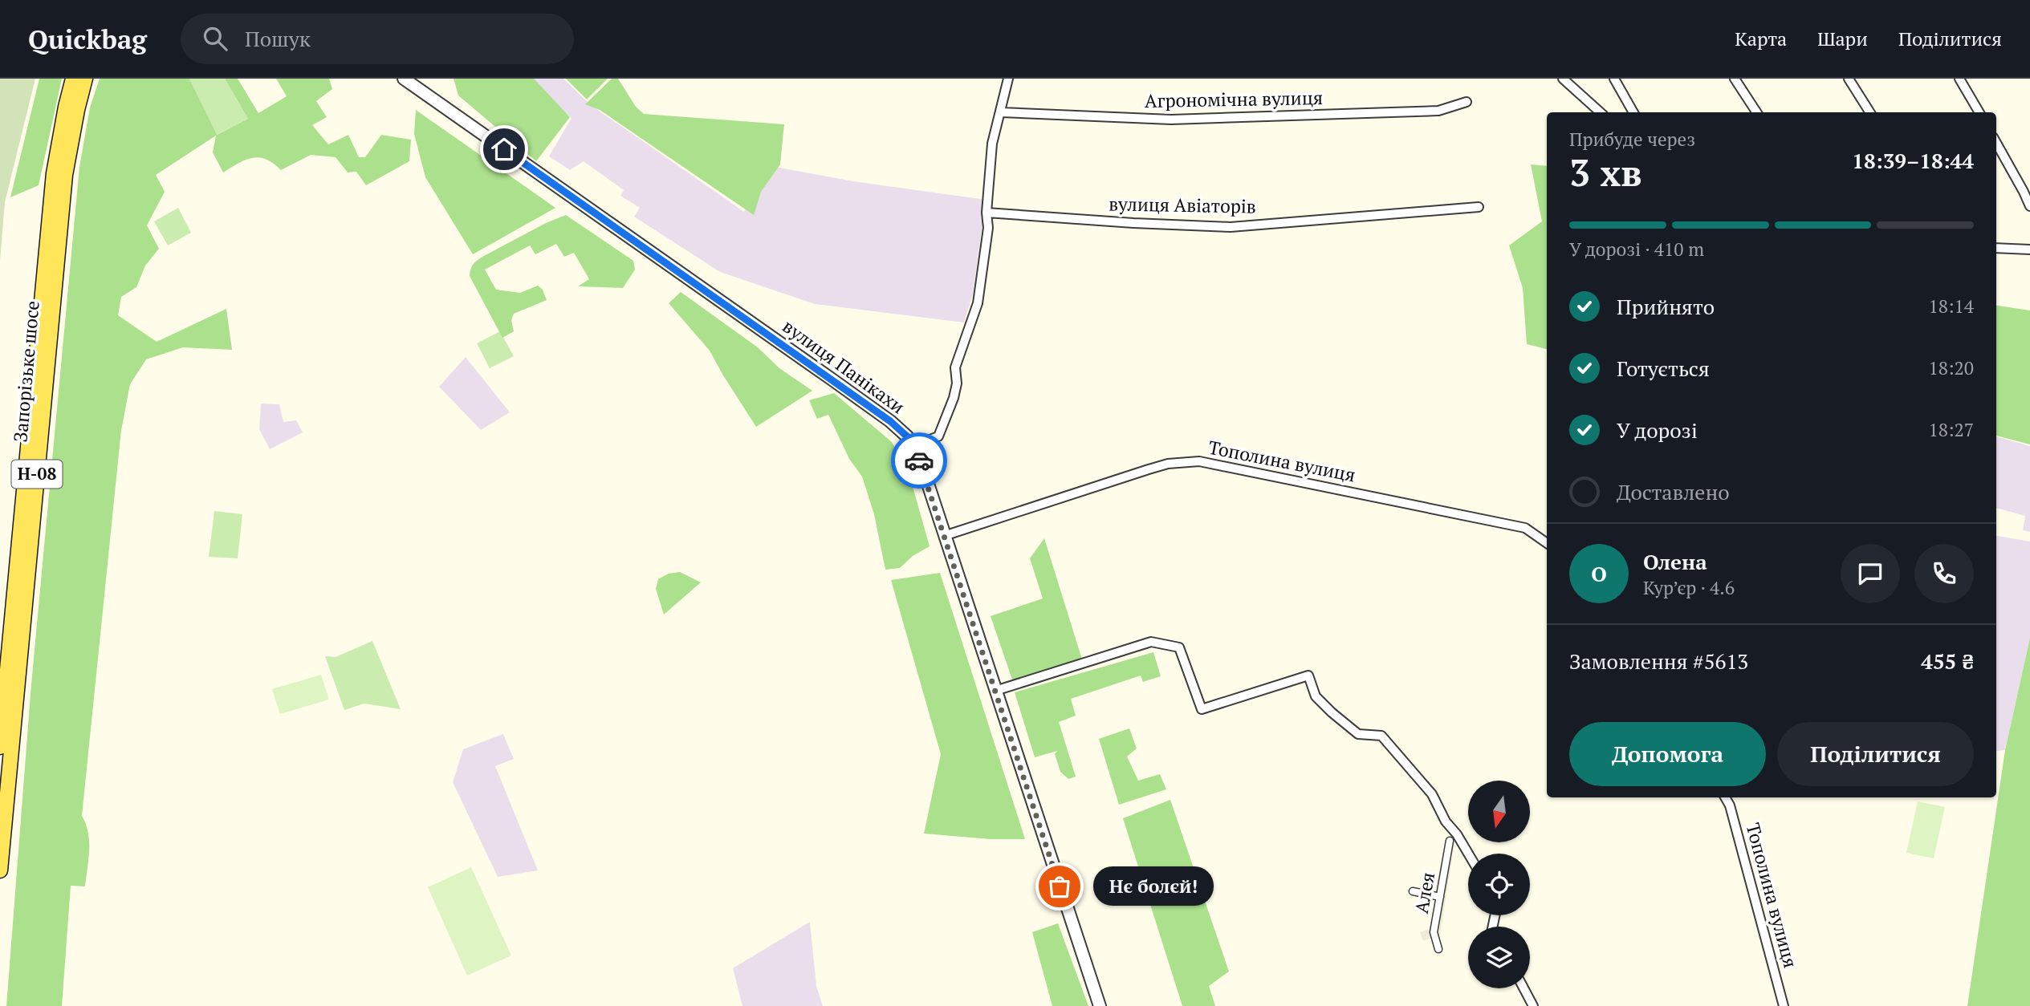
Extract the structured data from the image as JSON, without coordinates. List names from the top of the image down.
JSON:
{
  "streets": {
    "main road": ["Запорізьке шосе", "Н-08"],
    "street": [
      "Агрономічна вулиця",
      "вулиця Авіаторів",
      "вулиця Панікахи",
      "Тополина вулиця",
      "Алея"
    ]
  },
  "crossings": [
    ["вулиця Панікахи", "Тополина вулиця"]
  ],
  "places": ["Нє болєй!"],
  "north": "bottom",
  "page": {
    "header": "Quickbag",
    "search": "Пошук",
    "nav": ["Карта", "Шари", "Поділитися"],
    "heading": ["3 хв", "Прибуде через", "18:39–18:44"],
    "panel": [
      "Олена",
      "Кур’єр · 4.6",
      "Замовлення #5613",
      "455 ₴"
    ],
    "bar": "У дорозі · 410 m",
    "list": [
      ["Прийнято", "18:14"],
      ["Готується", "18:20"],
      ["У дорозі", "18:27"],
      "Доставлено"
    ],
    "round": "О",
    "buttons": ["Допомога", "Поділитися"],
    "bubble": "Нє болєй!"
  }
}
